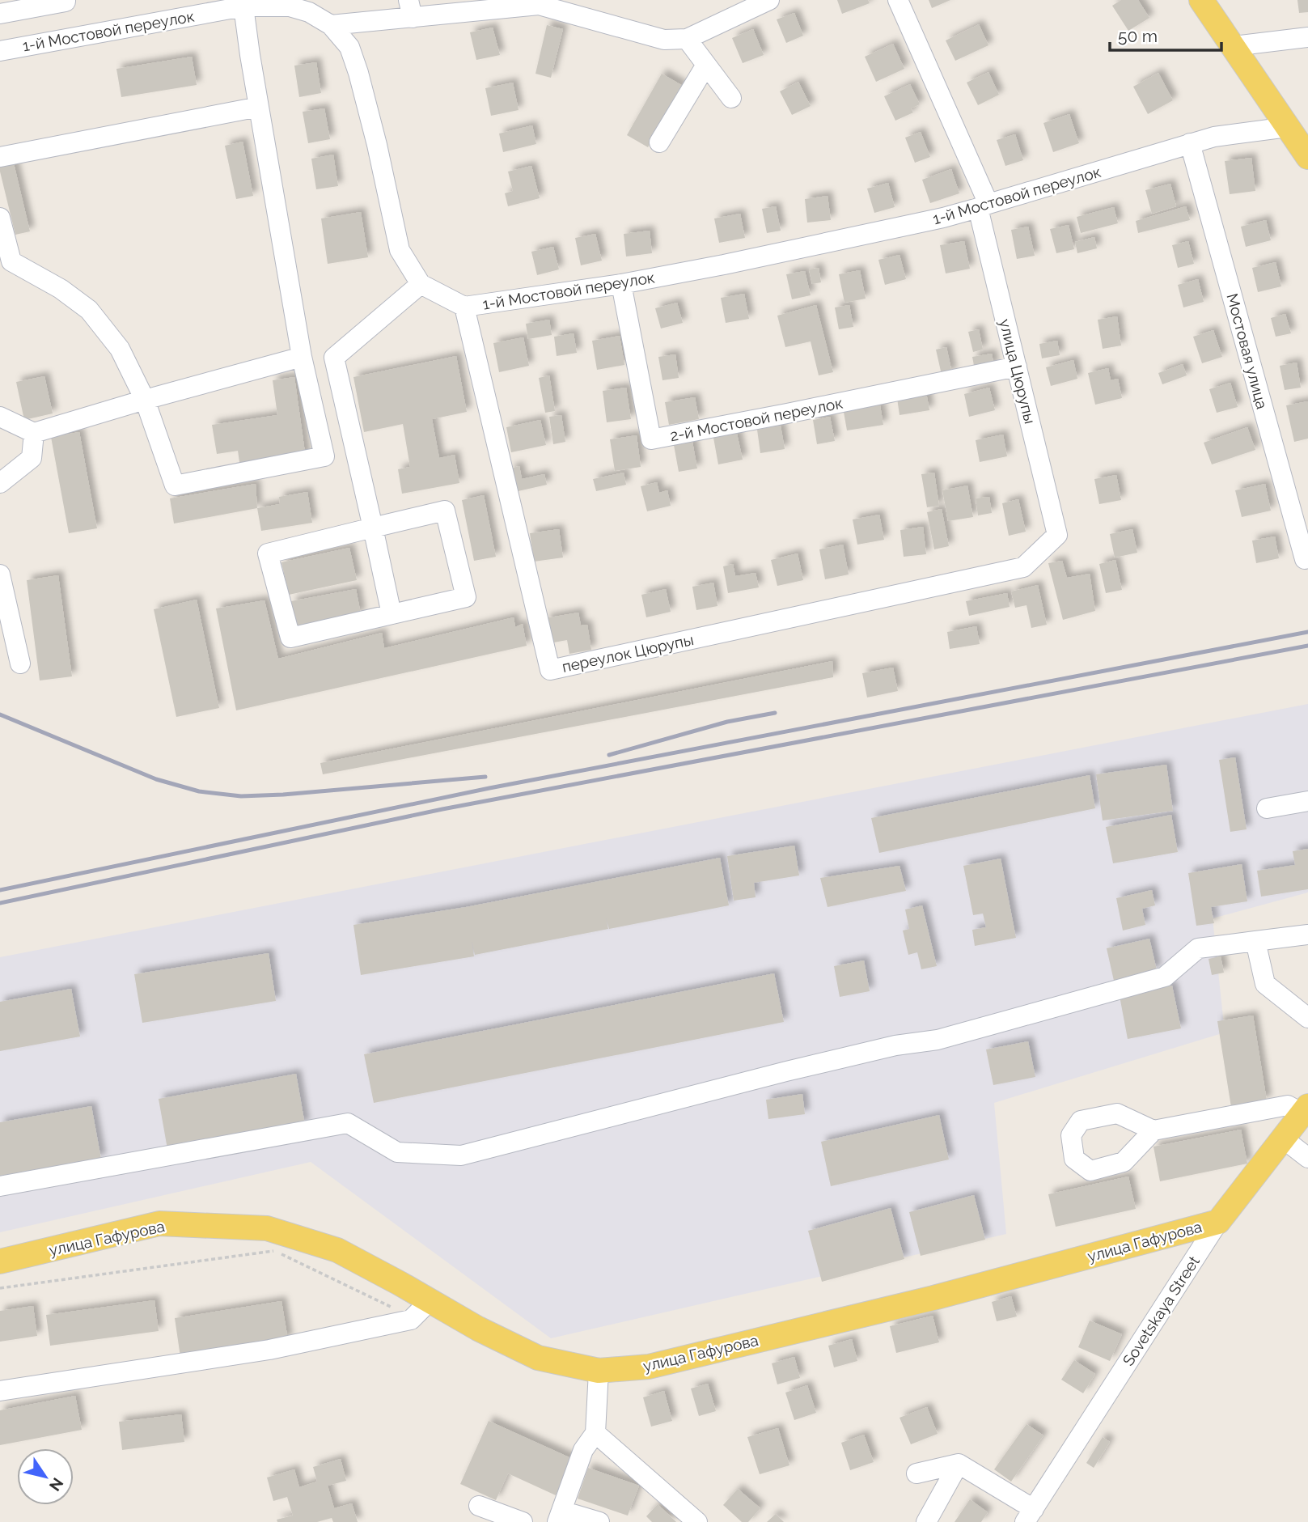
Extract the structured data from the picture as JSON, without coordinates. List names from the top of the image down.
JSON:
{
  "streets": {
    "main road": ["улица Гафурова", "Sovetskaya Street"],
    "street": [
      "1-й Мостовой переулок",
      "Мостовая улица",
      "улица Цюрупы",
      "2-й Мостовой переулок",
      "переулок Цюрупы"
    ]
  },
  "crossings": [
    ["1-й Мостовой переулок", "Мостовая улица"],
    ["1-й Мостовой переулок", "улица Цюрупы"],
    ["1-й Мостовой переулок", "2-й Мостовой переулок"],
    ["1-й Мостовой переулок", "переулок Цюрупы"],
    ["улица Цюрупы", "2-й Мостовой переулок"],
    ["улица Цюрупы", "переулок Цюрупы"],
    ["улица Гафурова", "Sovetskaya Street"]
  ],
  "scale_bar": "50 m",
  "north": "bottom right"
}
